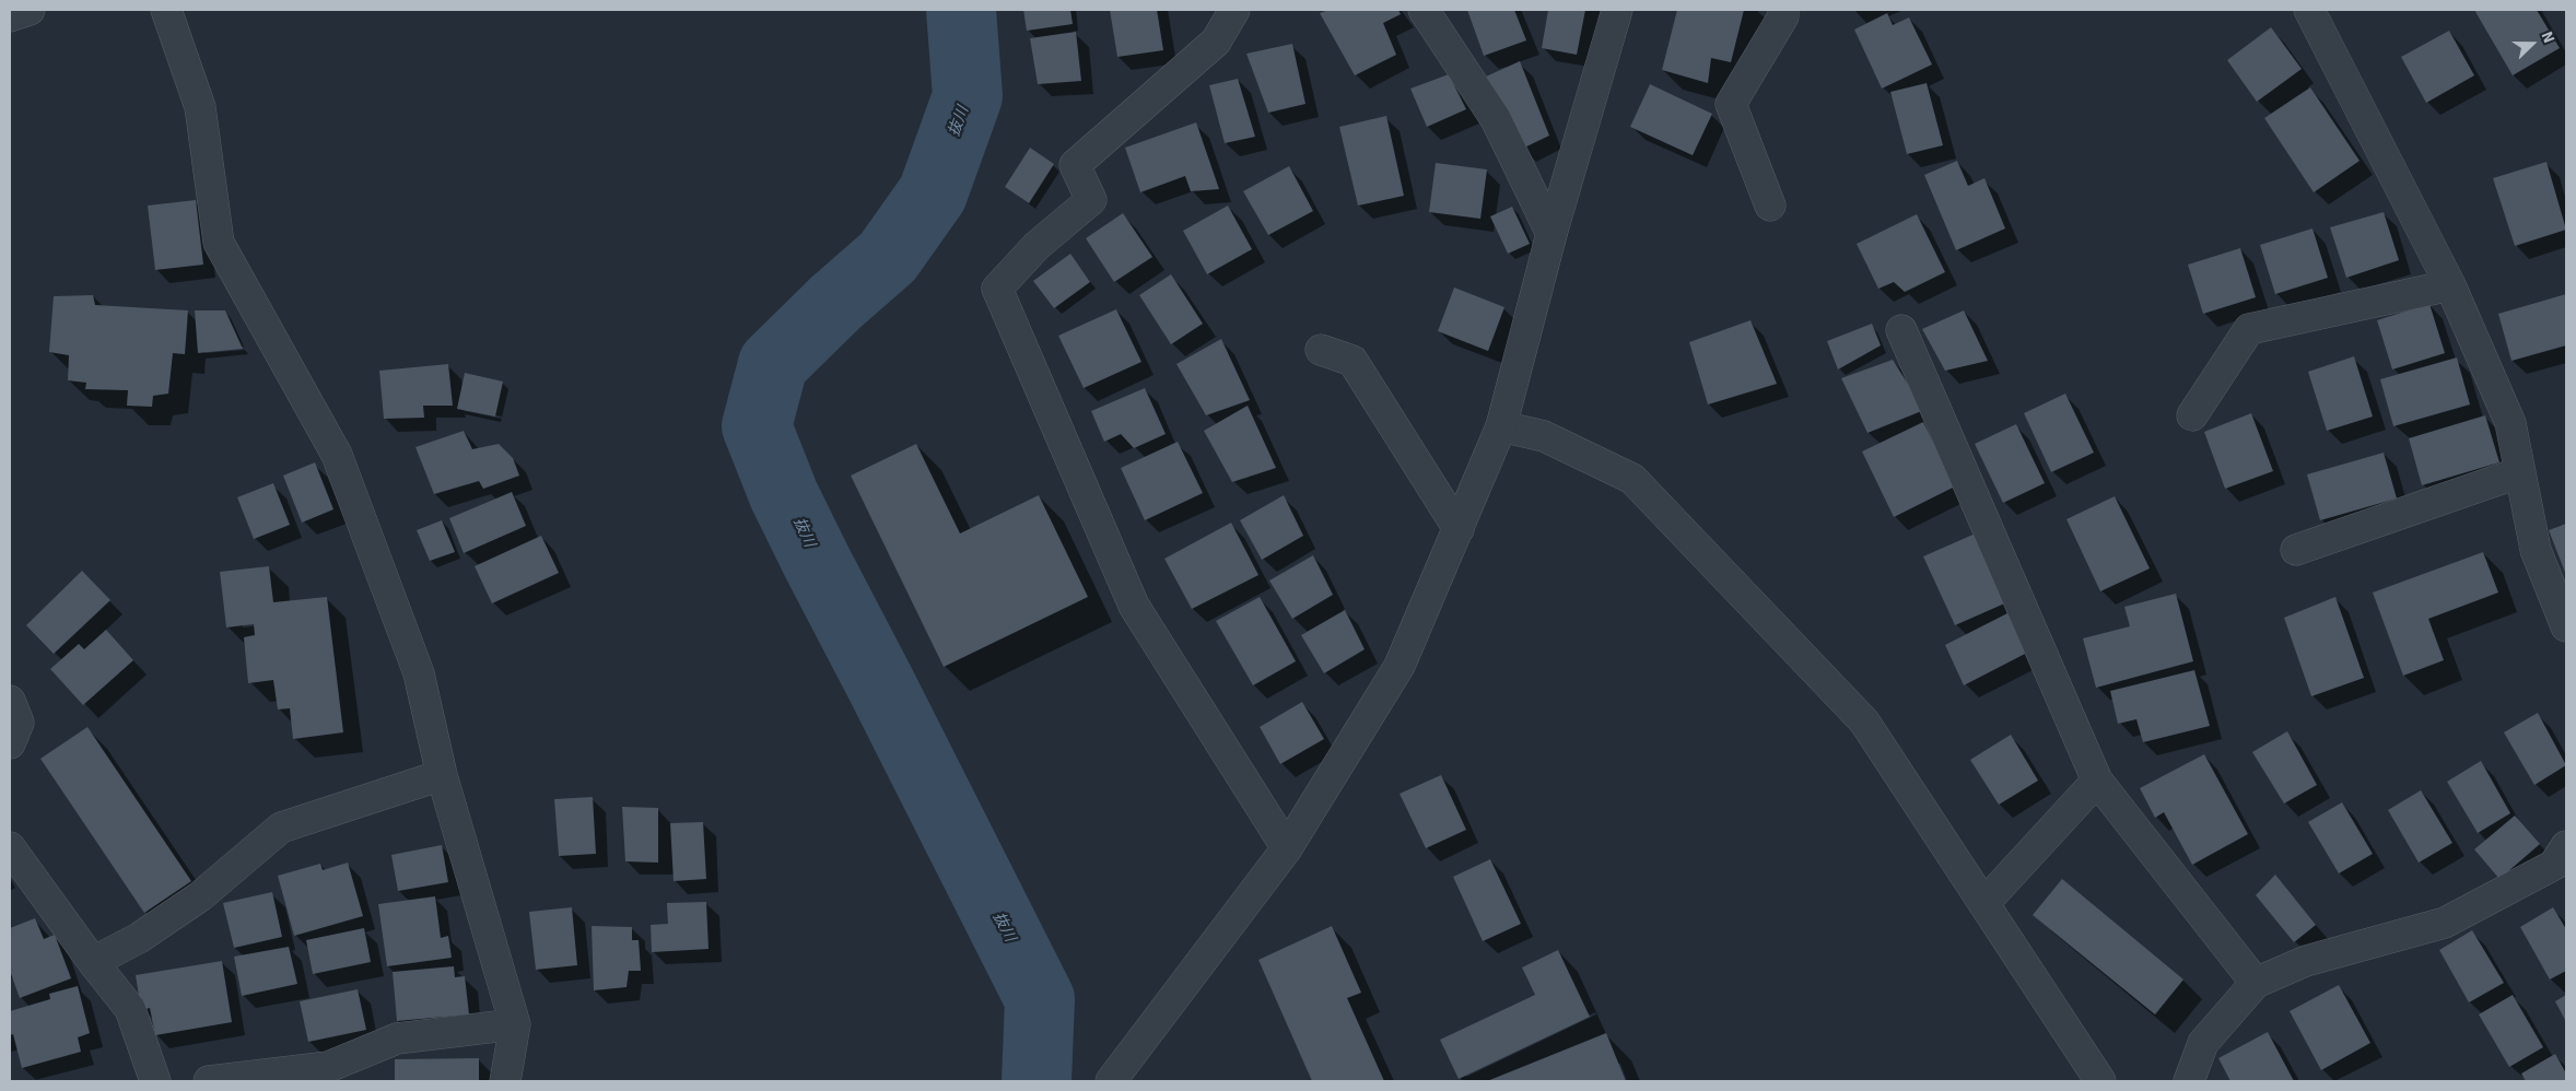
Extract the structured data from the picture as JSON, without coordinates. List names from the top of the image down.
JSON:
{
  "water": ["抜川"],
  "north": "right"
}
